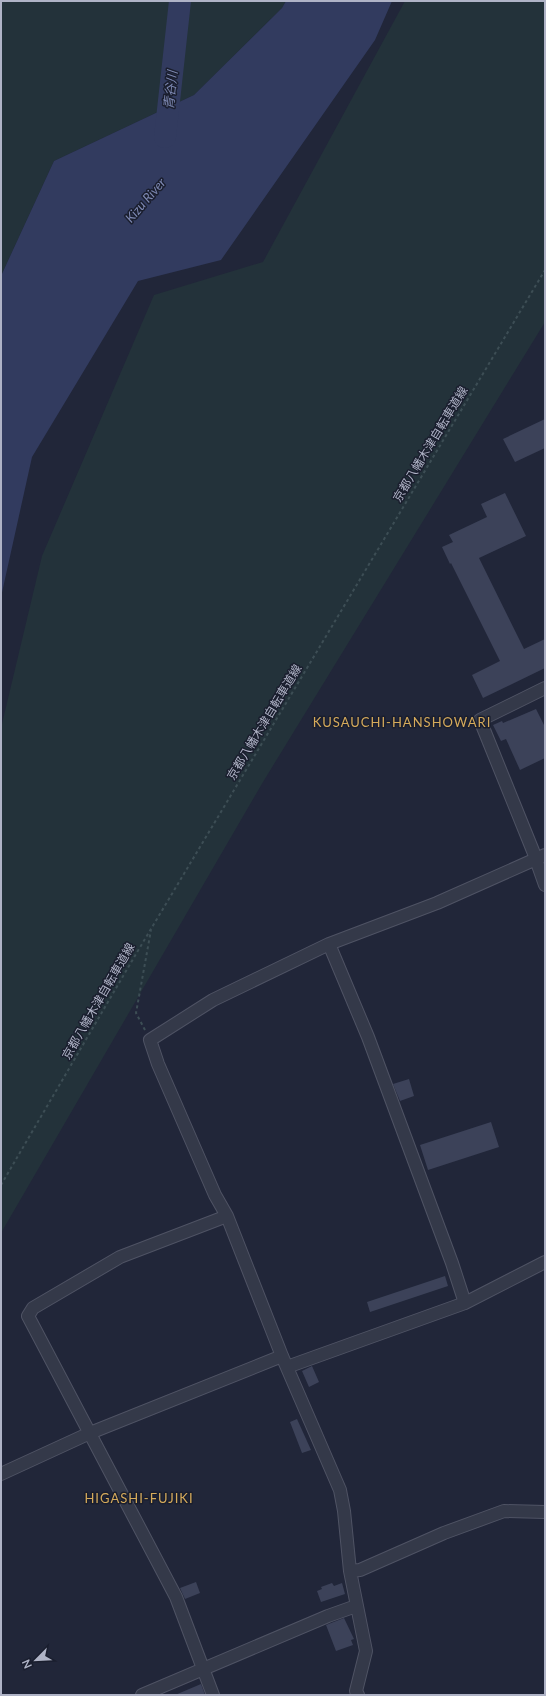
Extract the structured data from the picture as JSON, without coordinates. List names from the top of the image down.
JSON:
{
  "streets": {
    "path": ["京都八幡木津自転車道線"]
  },
  "districts": ["KUSAUCHI-HANSHOWARI", "HIGASHI-FUJIKI"],
  "water": ["青谷川", "Kizu River"],
  "north": "bottom left"
}
